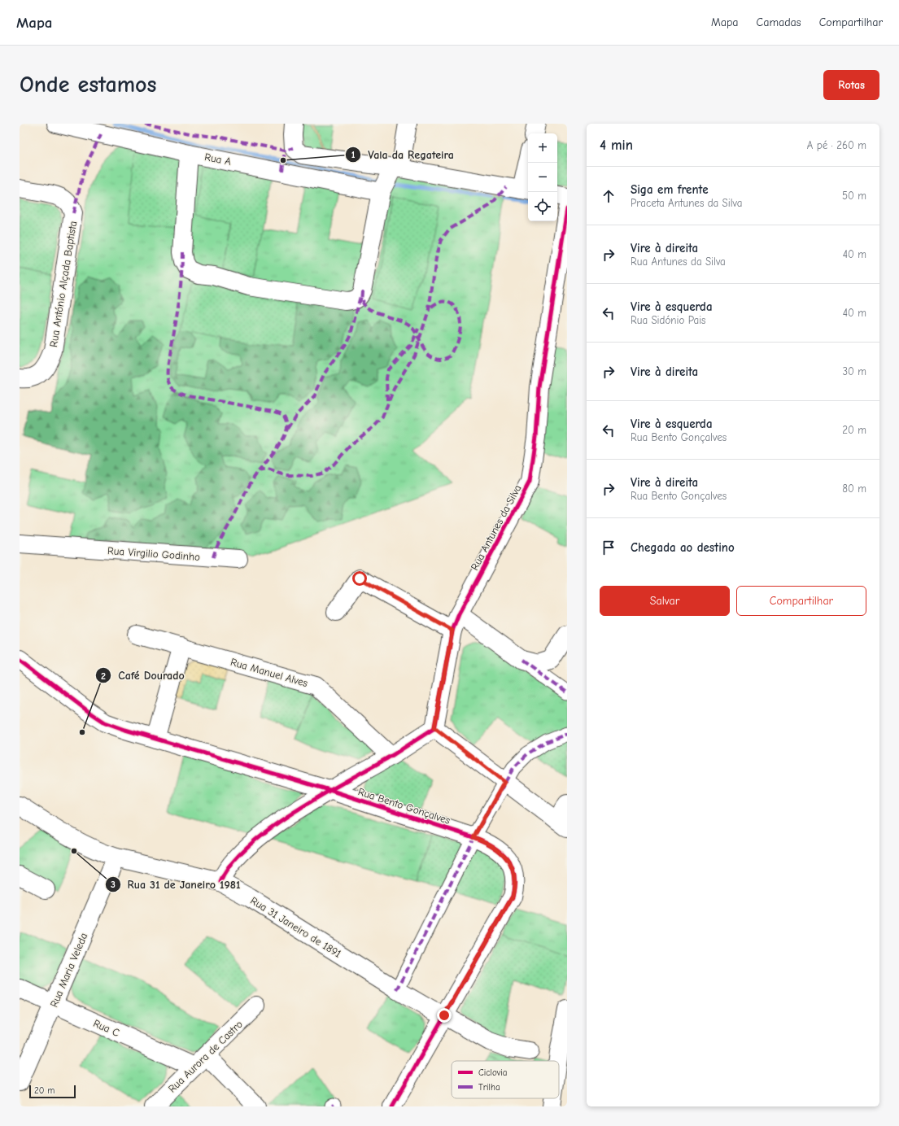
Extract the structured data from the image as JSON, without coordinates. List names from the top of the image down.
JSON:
{
  "streets": {
    "street": [
      "Rua A",
      "Rua António Alçada Baptista",
      "Rua Antunes da Silva",
      "Rua Virgilio Godinho",
      "Rua Manuel Alves",
      "Rua Bento Gonçalves",
      "Rua 31 Janeiro de 1891",
      "Rua Maria Veleda",
      "Rua C",
      "Rua Aurora de Castro"
    ]
  },
  "crossings": [
    ["Rua Bento Gonçalves", "Rua 31 Janeiro de 1891"],
    ["Rua 31 Janeiro de 1891", "Rua Maria Veleda"],
    ["Rua Maria Veleda", "Rua C"],
    ["Rua C", "Rua Aurora de Castro"]
  ],
  "places": ["Vala da Regateira", "Café Dourado", "Rua 31 de Janeiro 1981"],
  "legend": ["Ciclovia", "Trilha"],
  "scale_bar": "20 m",
  "page": {
    "header": "Mapa",
    "nav": ["Mapa", "Camadas", "Compartilhar"],
    "buttons": [
      "Rotas",
      ["Salvar", "Compartilhar"]
    ],
    "title": "Onde estamos",
    "heading": ["4 min", "A pé · 260 m"],
    "map_buttons": ["+", "−"],
    "list": [
      ["Siga em frente", "Praceta Antunes da Silva", "50 m"],
      ["Vire à direita", "Rua Antunes da Silva", "40 m"],
      ["Vire à esquerda", "Rua Sidónio Pais", "40 m"],
      ["Vire à direita", "30 m"],
      ["Vire à esquerda", "Rua Bento Gonçalves", "20 m"],
      ["Vire à direita", "Rua Bento Gonçalves", "80 m"],
      "Chegada ao destino"
    ],
    "scale": "20 m"
  }
}
